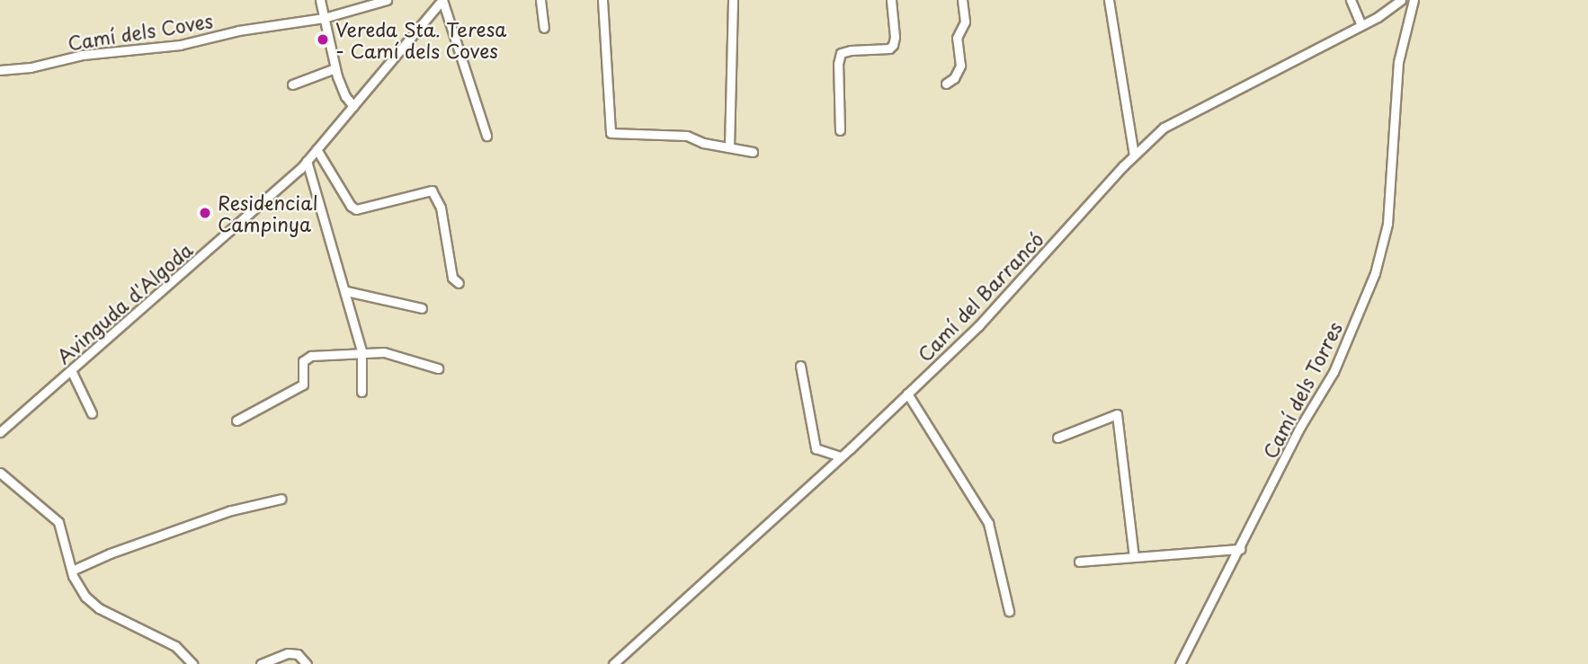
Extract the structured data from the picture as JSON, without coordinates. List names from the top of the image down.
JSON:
{
  "streets": {
    "street": [
      "Camí dels Coves",
      "Camí del Barrancó",
      "Avinguda d'Algoda",
      "Camí dels Torres"
    ]
  },
  "places": ["Vereda Sta. Teresa - Camí dels Coves", "Residencial Campinya"]
}
